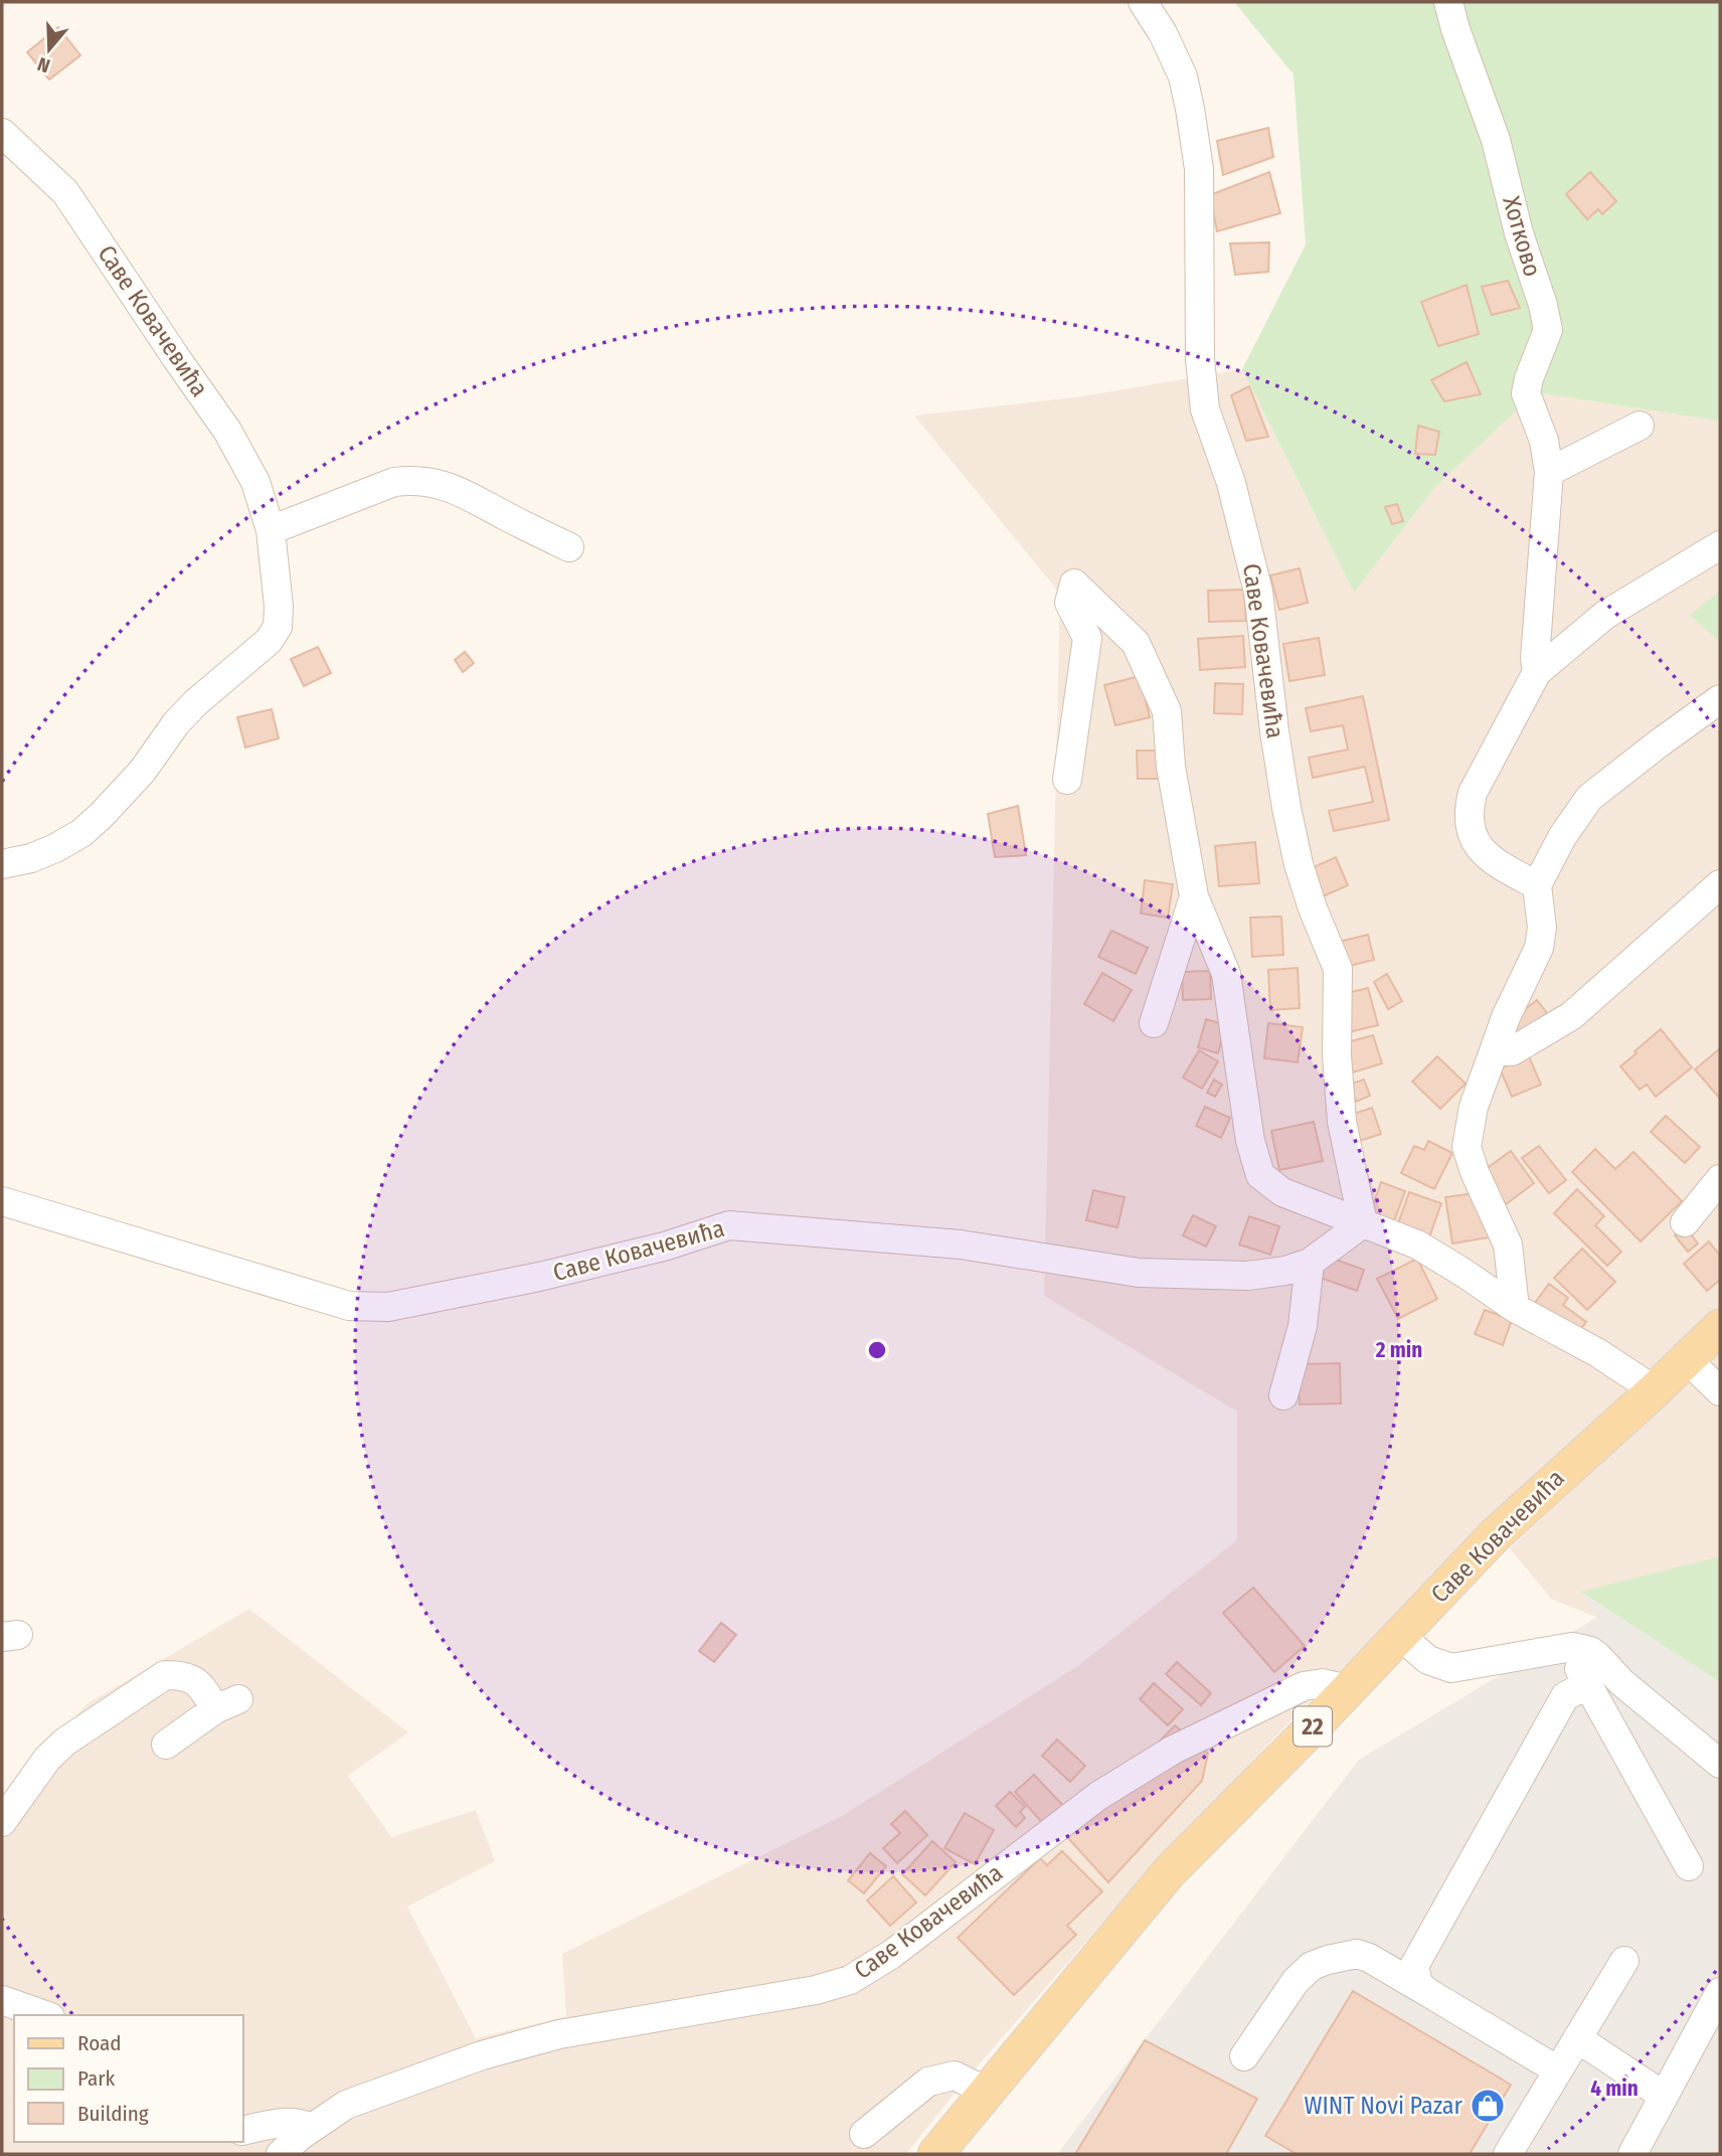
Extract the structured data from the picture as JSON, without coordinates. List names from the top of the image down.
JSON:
{
  "streets": {
    "main road": ["Саве Ковачевића", "22"],
    "street": ["Хотково"]
  },
  "places": {
    "shop": ["WINT Novi Pazar"]
  },
  "legend": ["Road", "Park", "Building"],
  "north": "bottom",
  "rings": ["2 min", "4 min"]
}
